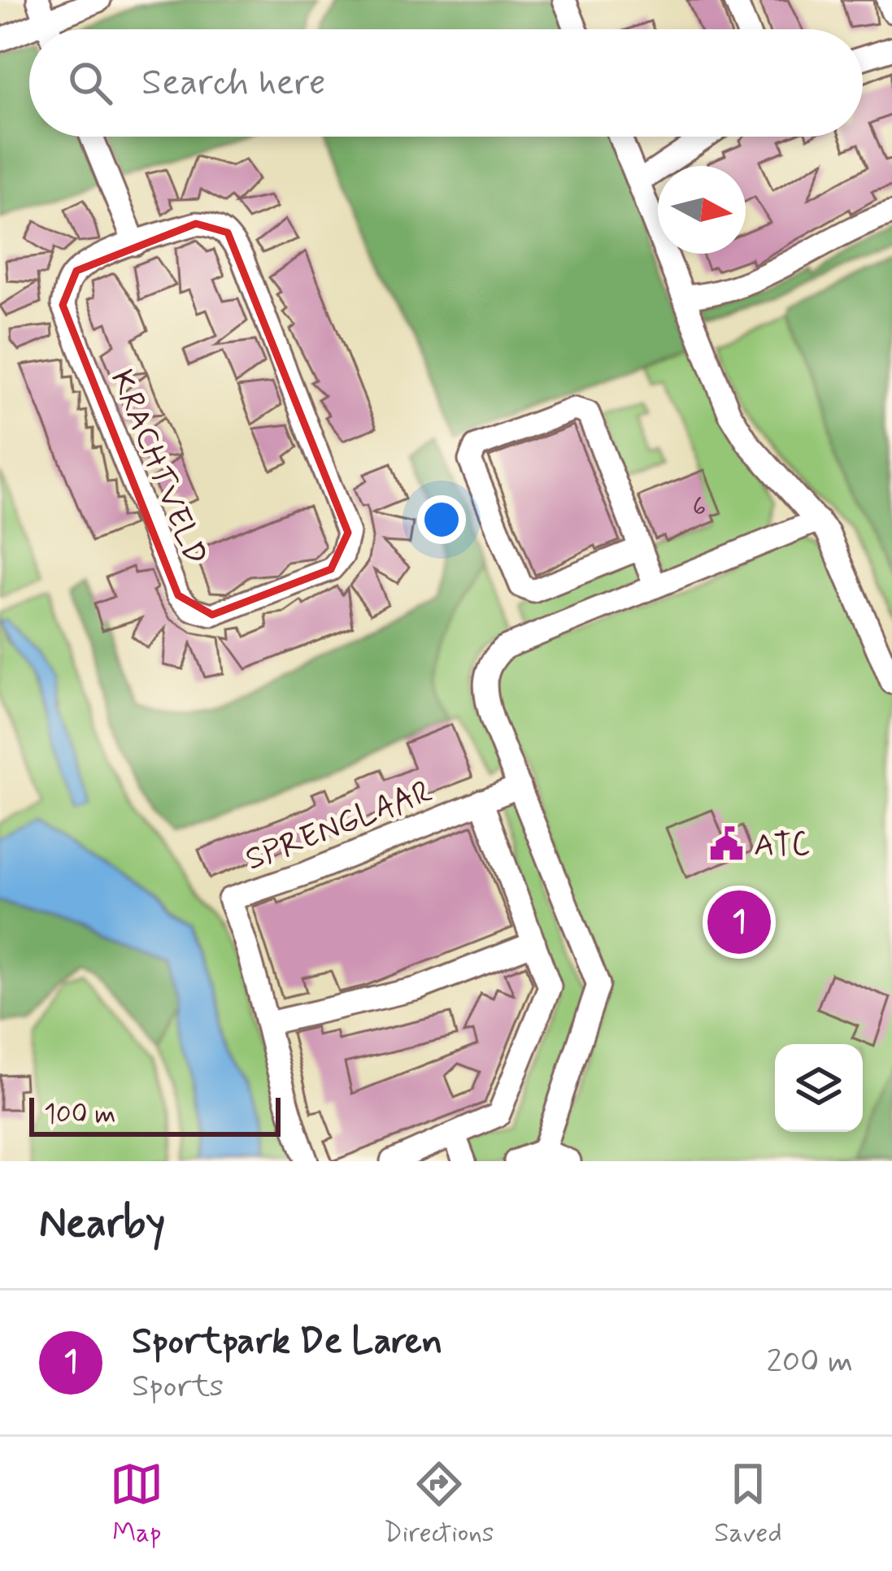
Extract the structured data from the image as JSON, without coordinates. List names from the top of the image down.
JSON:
{
  "streets": {
    "street": ["KRACHTVELD", "SPRENGLAAR"]
  },
  "places": {
    "public building": ["ATC"]
  },
  "house_numbers": ["6"],
  "scale_bar": "100 m",
  "north": "right",
  "page": {
    "search": "Search here",
    "pins": "1",
    "scale": "100 m",
    "heading": "Nearby",
    "list": [
      {
        "mark": "1",
        "name": "Sportpark De Laren",
        "note": "Sports",
        "value": "200 m"
      }
    ],
    "nav": ["Map", "Directions", "Saved"]
  }
}
